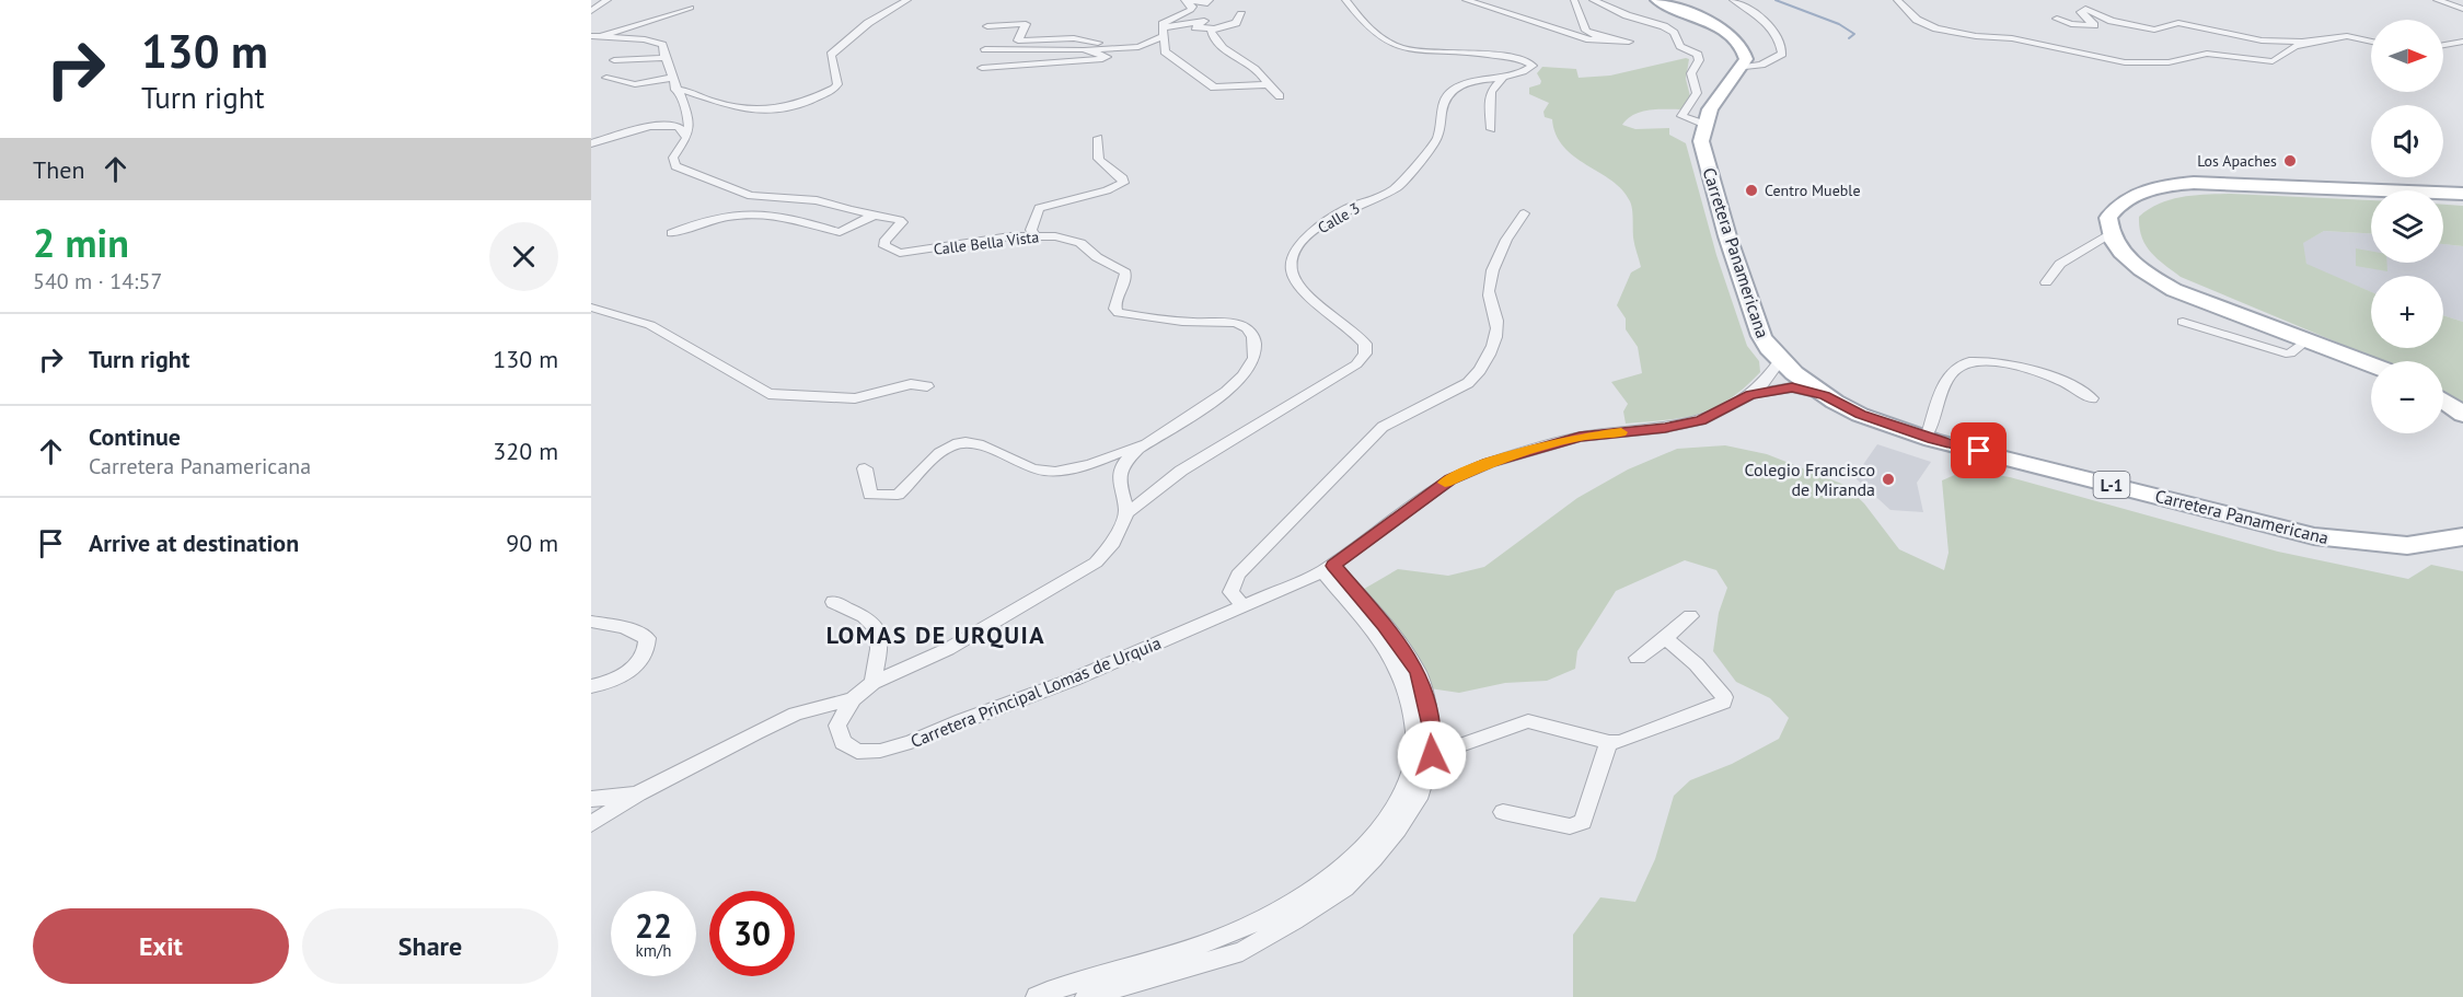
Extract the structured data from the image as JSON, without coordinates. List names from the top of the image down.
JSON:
{
  "streets": {
    "main road": ["Carretera Panamericana", "L-1"],
    "street": ["Calle 3", "Calle Bella Vista", "Carretera Principal Lomas de Urquia"]
  },
  "crossings": [
    ["Calle 3", "Calle Bella Vista"],
    ["Calle 3", "Carretera Principal Lomas de Urquia"],
    ["Calle Bella Vista", "Carretera Principal Lomas de Urquia"]
  ],
  "districts": ["LOMAS DE URQUIA"],
  "places": ["Los Apaches", "Centro Mueble", "Colegio Francisco de Miranda"],
  "north": "right",
  "page": {
    "turn": ["130 m", "Turn right"],
    "map_buttons": ["+", "−"],
    "then": "Then",
    "heading": ["2 min", "540 m · 14:57"],
    "list": [
      {
        "name": "Turn right",
        "value": "130 m"
      },
      {
        "name": "Continue",
        "note": "Carretera Panamericana",
        "value": "320 m"
      },
      {
        "name": "Arrive at destination",
        "value": "90 m"
      }
    ],
    "speed": "22 km/h",
    "limit": "30",
    "buttons": ["Exit", "Share"]
  }
}
